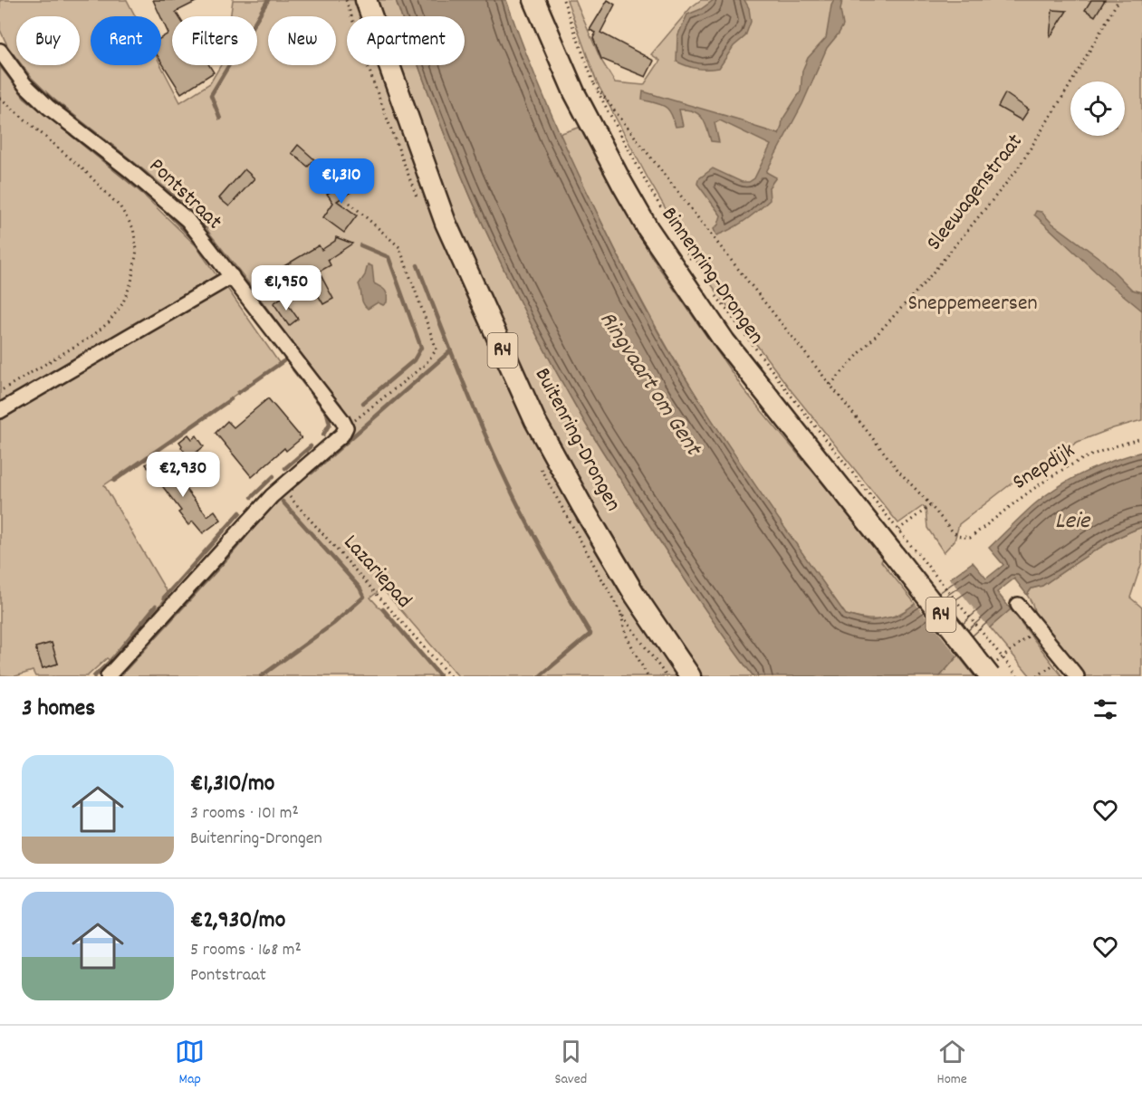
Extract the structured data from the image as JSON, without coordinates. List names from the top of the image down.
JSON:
{
  "streets": {
    "highway": ["Binnenring-Drongen", "R4", "Buitenring-Drongen"],
    "street": ["Pontstraat"],
    "path": ["Sleewagenstraat", "Snepdijk", "Lazariepad"]
  },
  "water": ["Ringvaart om Gent", "Leie"],
  "parks": ["Sneppemeersen"],
  "page": {
    "chip": [
      "Buy",
      "Rent",
      "Filters",
      "New",
      "Apartment"
    ],
    "price": ["€1,310", "€1,950", "€2,930"],
    "heading": "3 homes",
    "list": [
      {
        "name": "€1,310/mo",
        "note": "3 rooms · 101 m² · Buitenring-Drongen"
      },
      {
        "name": "€2,930/mo",
        "note": "5 rooms · 168 m² · Pontstraat"
      }
    ],
    "tabs": ["Map", "Saved", "Home"]
  }
}
